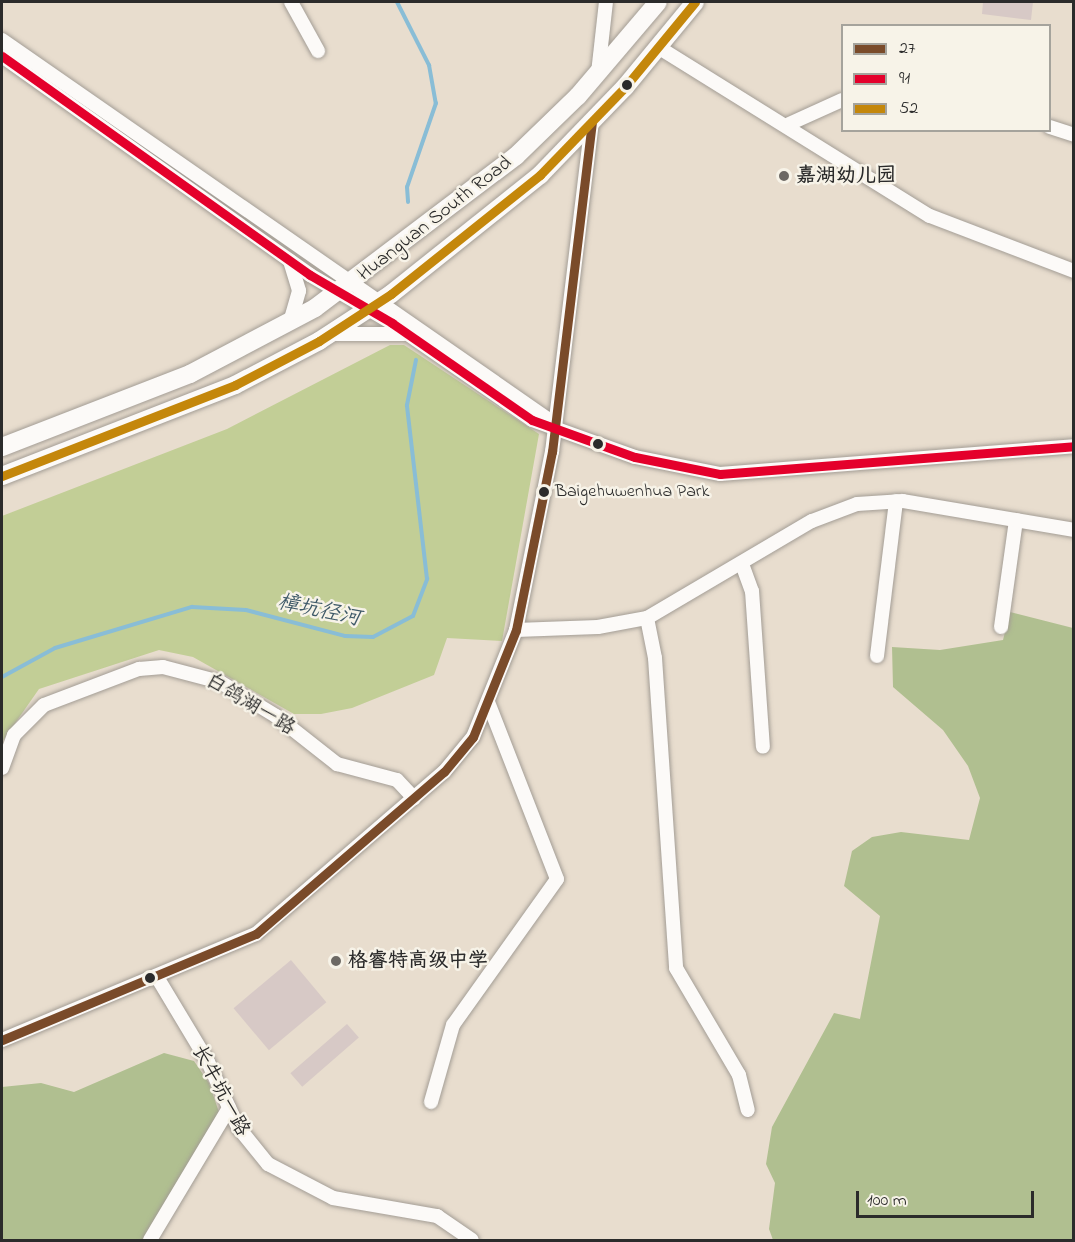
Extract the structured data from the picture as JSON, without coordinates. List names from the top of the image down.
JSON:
{
  "streets": {
    "main road": ["Huanguan South Road"],
    "street": ["白鸽湖一路", "长牛坑一路"]
  },
  "water": ["樟坑径河"],
  "places": ["嘉湖幼儿园", "Baigehuwenhua Park", "格睿特高级中学"],
  "lines": ["transit line 52", "transit line 91", "transit line 27"],
  "legend": ["27", "91", "52"],
  "scale_bar": "100 m"
}
